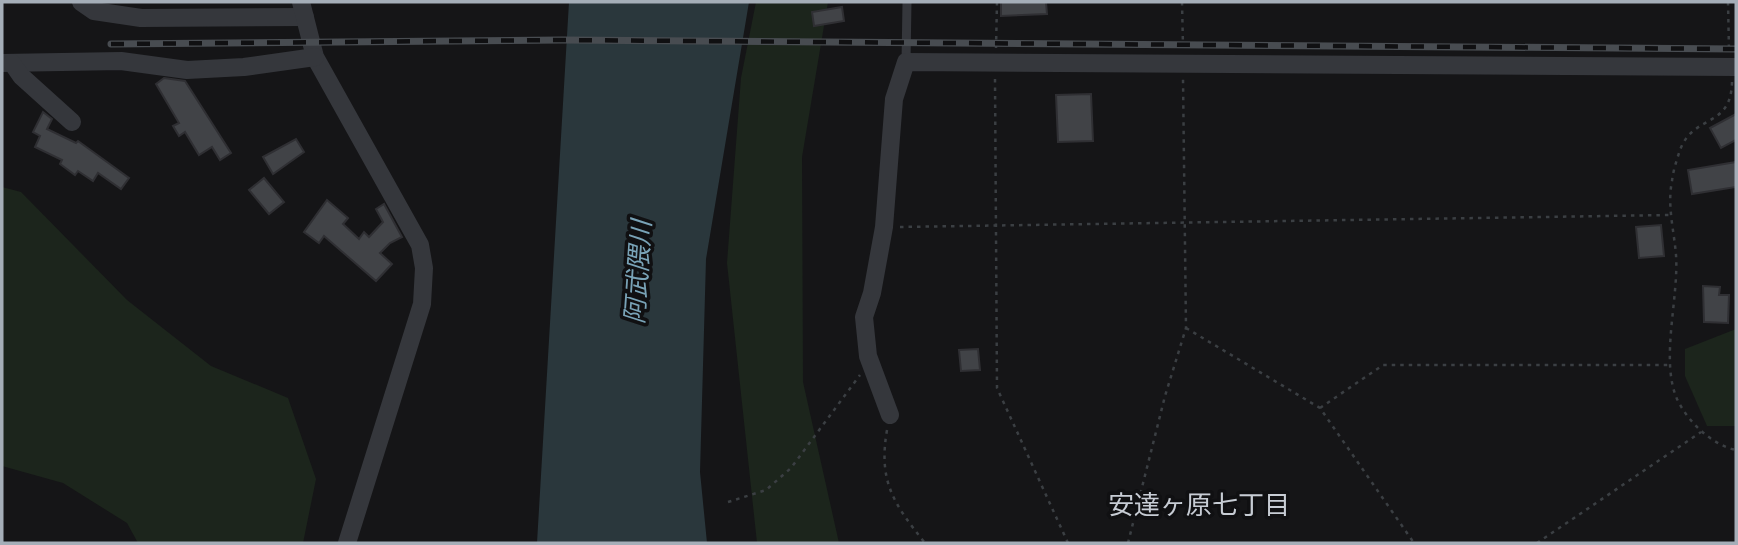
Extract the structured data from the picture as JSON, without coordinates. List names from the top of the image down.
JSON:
{
  "districts": ["安達ヶ原七丁目"],
  "water": ["阿武隈川"]
}
